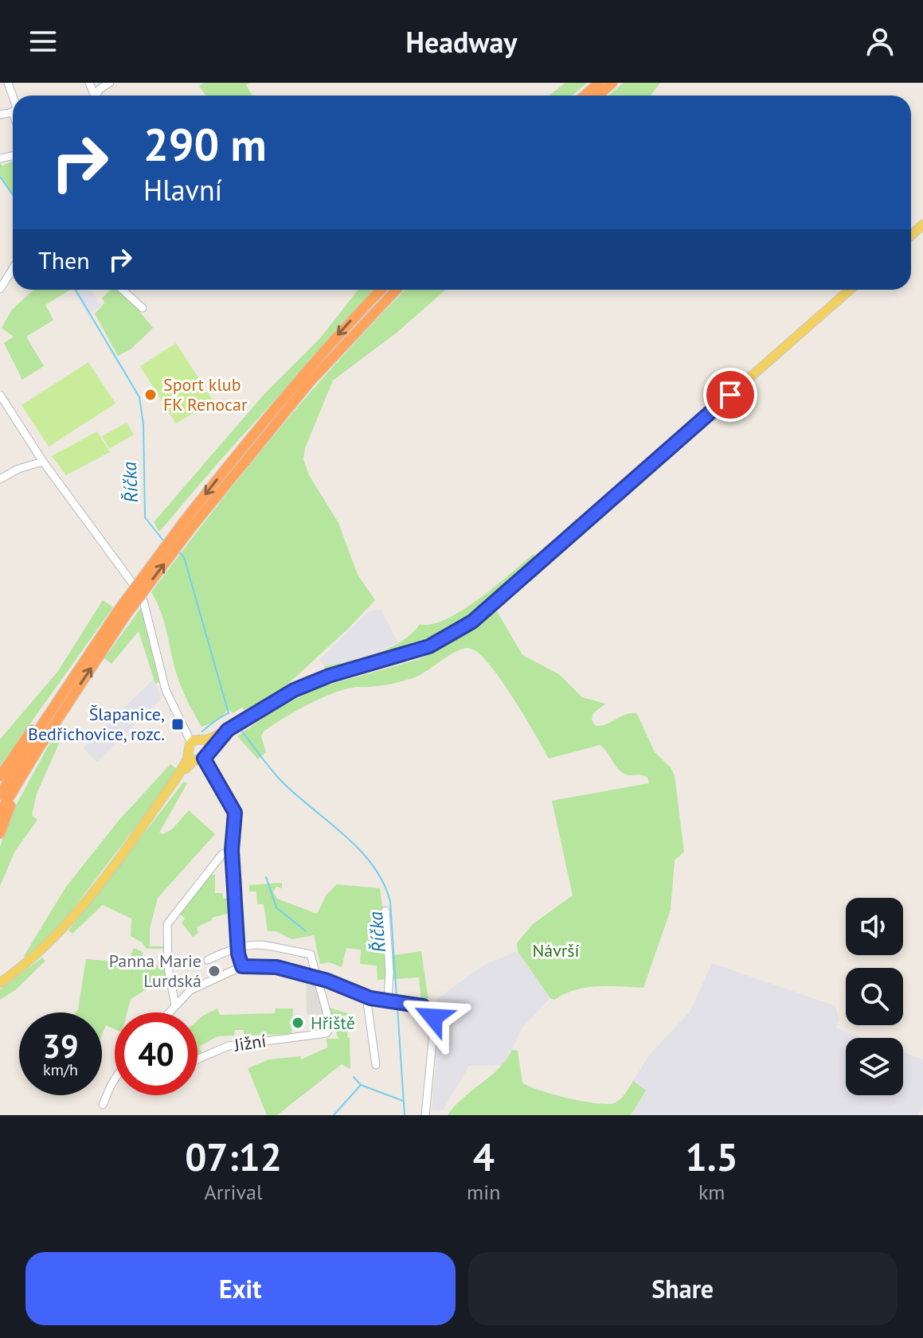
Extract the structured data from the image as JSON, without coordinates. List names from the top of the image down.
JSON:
{
  "streets": {
    "street": ["Jižní"]
  },
  "water": ["Říčka"],
  "parks": ["Návrší"],
  "places": {
    "other": ["Sport klub FK Renocar", "Panna Marie Lurdská", "Hřiště"],
    "transit": ["Šlapanice, Bedřichovice, rozc."]
  },
  "page": {
    "header": "Headway",
    "turn": ["290 m", "Hlavní"],
    "then": "Then",
    "speed": "39 km/h",
    "limit": "40",
    "eta": [
      "07:12",
      "Arrival",
      "4",
      "min",
      "1.5",
      "km"
    ],
    "buttons": ["Exit", "Share"]
  }
}
